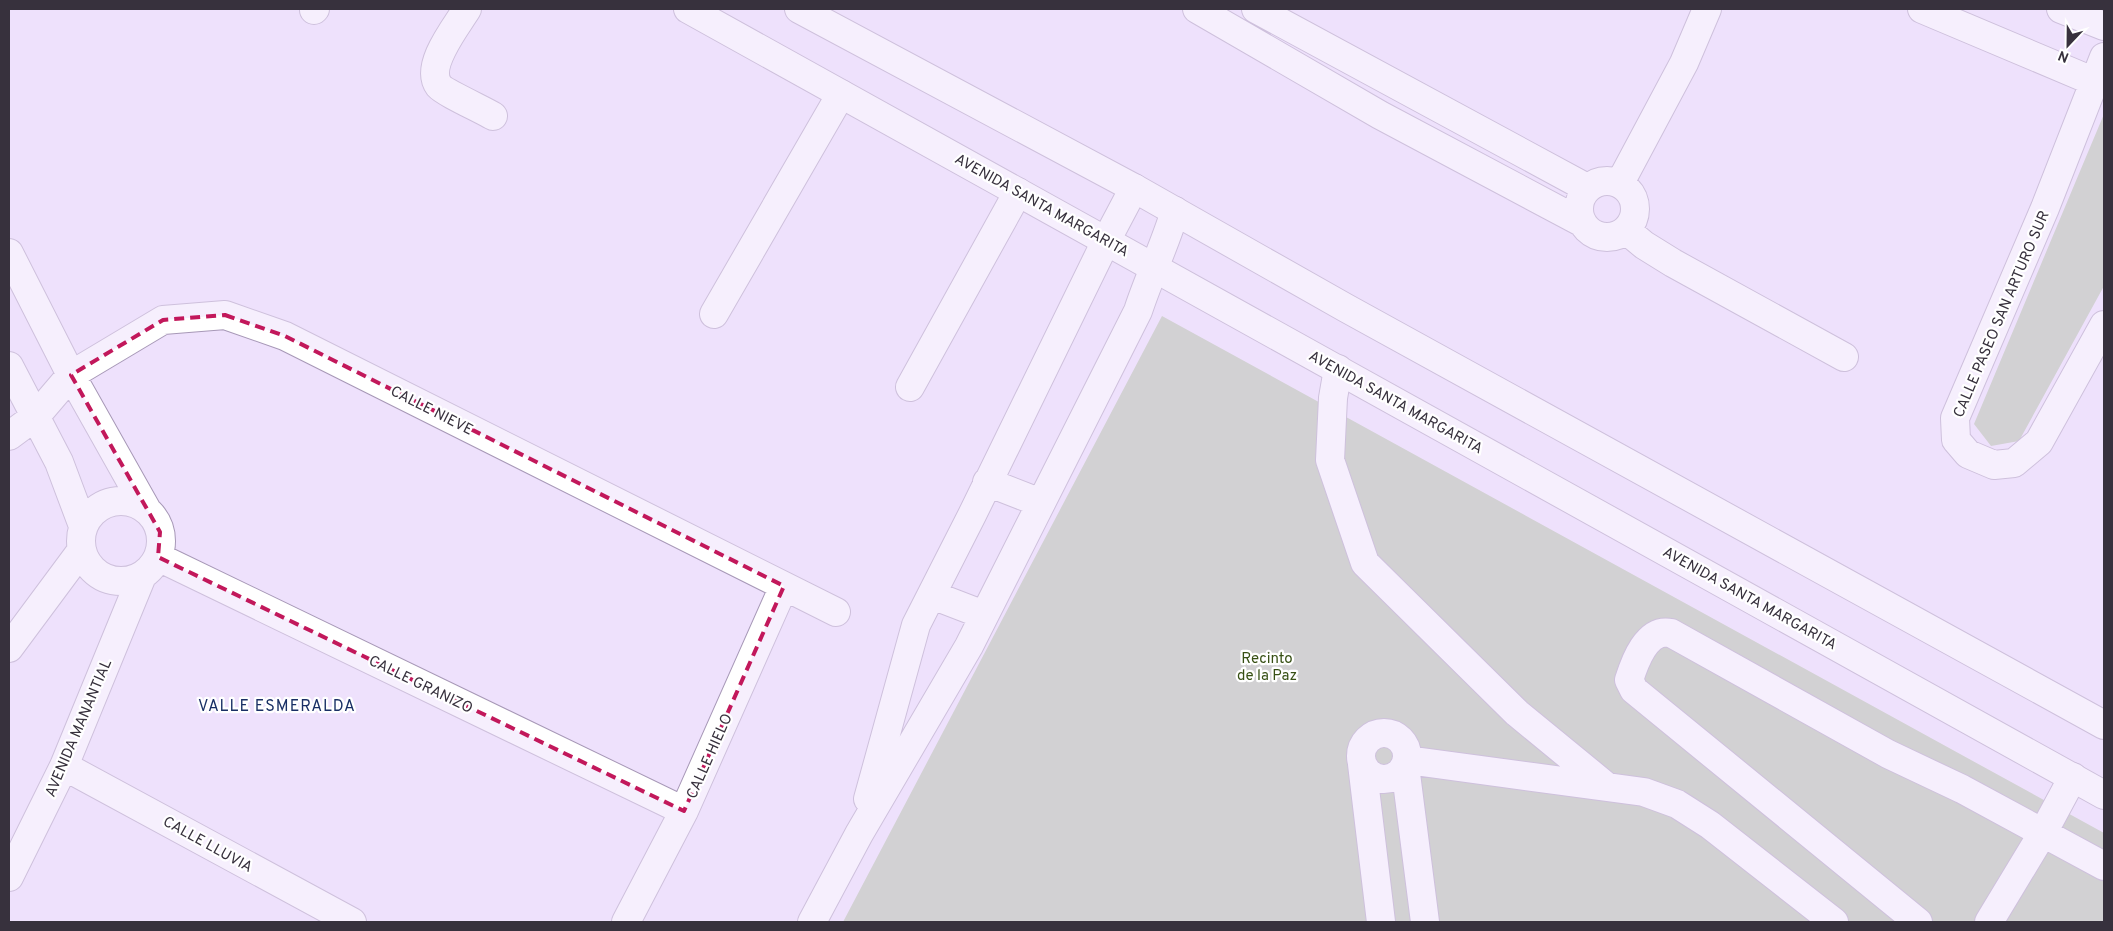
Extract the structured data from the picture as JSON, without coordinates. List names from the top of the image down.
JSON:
{
  "streets": {
    "street": [
      "AVENIDA SANTA MARGARITA",
      "CALLE PASEO SAN ARTURO SUR",
      "CALLE NIEVE",
      "CALLE GRANIZO",
      "AVENIDA MANANTIAL",
      "CALLE HIELO",
      "CALLE LLUVIA"
    ]
  },
  "crossings": [
    ["CALLE NIEVE", "CALLE HIELO"],
    ["CALLE GRANIZO", "AVENIDA MANANTIAL"],
    ["CALLE GRANIZO", "CALLE HIELO"],
    ["AVENIDA MANANTIAL", "CALLE LLUVIA"]
  ],
  "districts": ["VALLE ESMERALDA"],
  "parks": ["Recinto de la Paz"],
  "north": "bottom"
}
